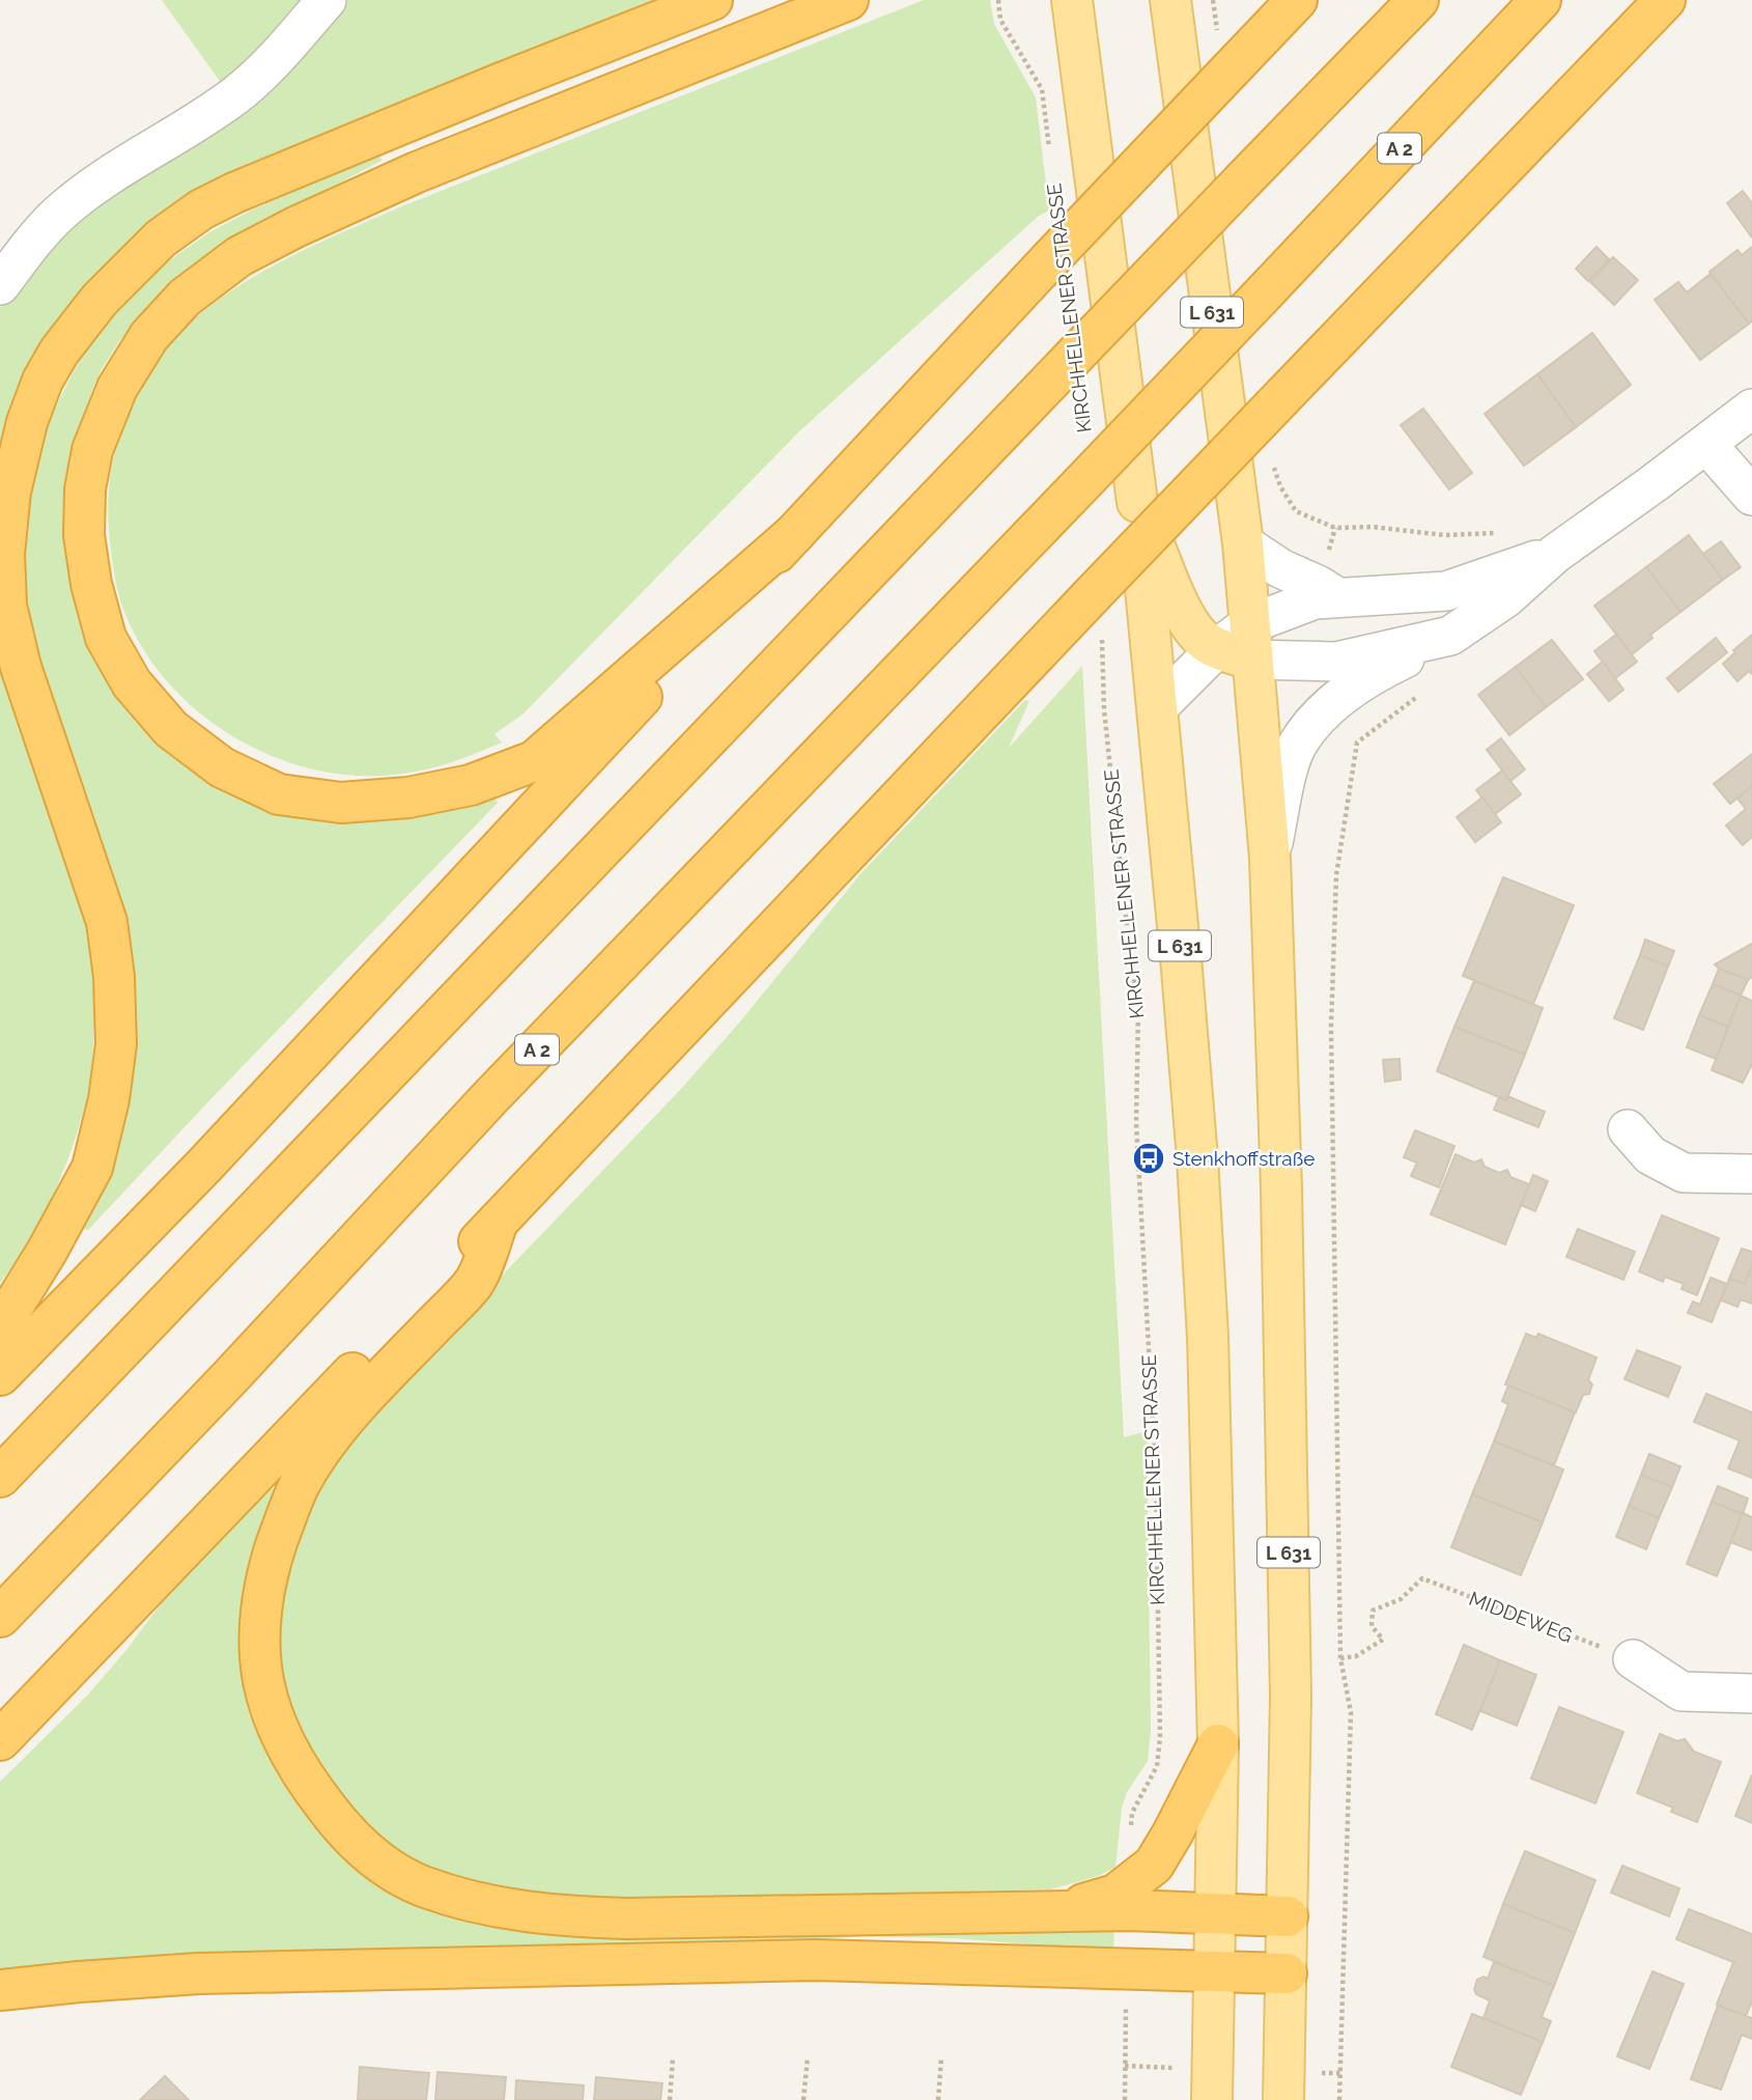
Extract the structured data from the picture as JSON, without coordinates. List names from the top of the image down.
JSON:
{
  "streets": {
    "highway": ["A 2"],
    "main road": ["KIRCHHELLENER STRASSE", "L 631"],
    "path": ["MIDDEWEG"]
  },
  "places": {
    "bus stop": ["Stenkhoffstraße"]
  }
}
